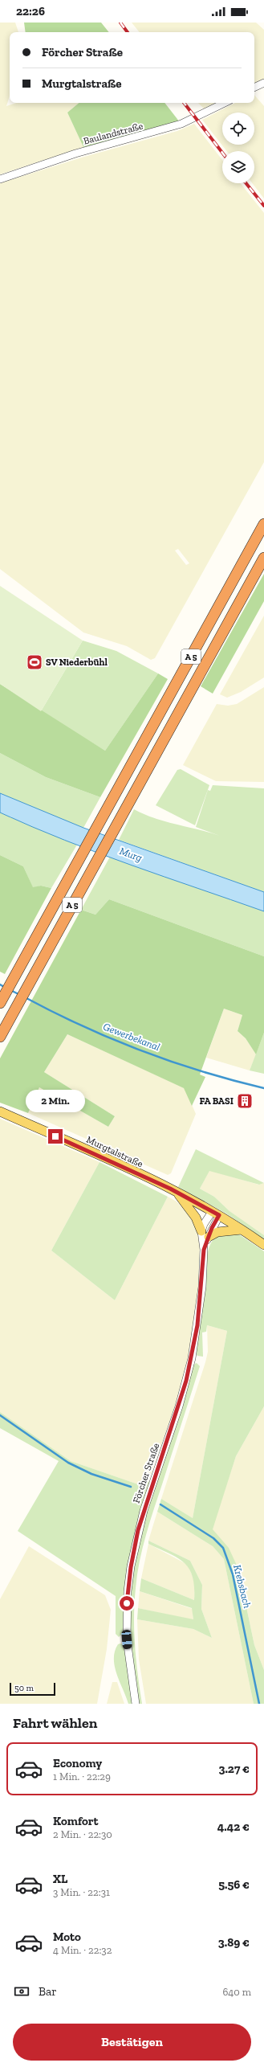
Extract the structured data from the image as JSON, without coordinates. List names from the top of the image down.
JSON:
{
  "streets": {
    "highway": ["A 5"],
    "main road": ["Murgtalstraße"],
    "street": ["Baulandstraße", "Förcher Straße"]
  },
  "water": ["Murg", "Gewerbekanal", "Krebsbach"],
  "places": {
    "sports": ["SV Niederbühl"],
    "building": ["FA BASI"]
  },
  "scale_bar": "50 m",
  "page": {
    "status": "22:26",
    "banner": ["Förcher Straße", "Murgtalstraße"],
    "bubble": "2 Min.",
    "scale": "50 m",
    "heading": "Fahrt wählen",
    "list": [
      {
        "name": "Economy",
        "note": "1 Min. · 22:29",
        "value": "3.27 €"
      },
      {
        "name": "Komfort",
        "note": "2 Min. · 22:30",
        "value": "4.42 €"
      },
      {
        "name": "XL",
        "note": "3 Min. · 22:31",
        "value": "5.56 €"
      },
      {
        "name": "Moto",
        "note": "4 Min. · 22:32",
        "value": "3.89 €"
      }
    ],
    "pay": ["Bar", "640 m"],
    "buttons": "Bestätigen"
  }
}
